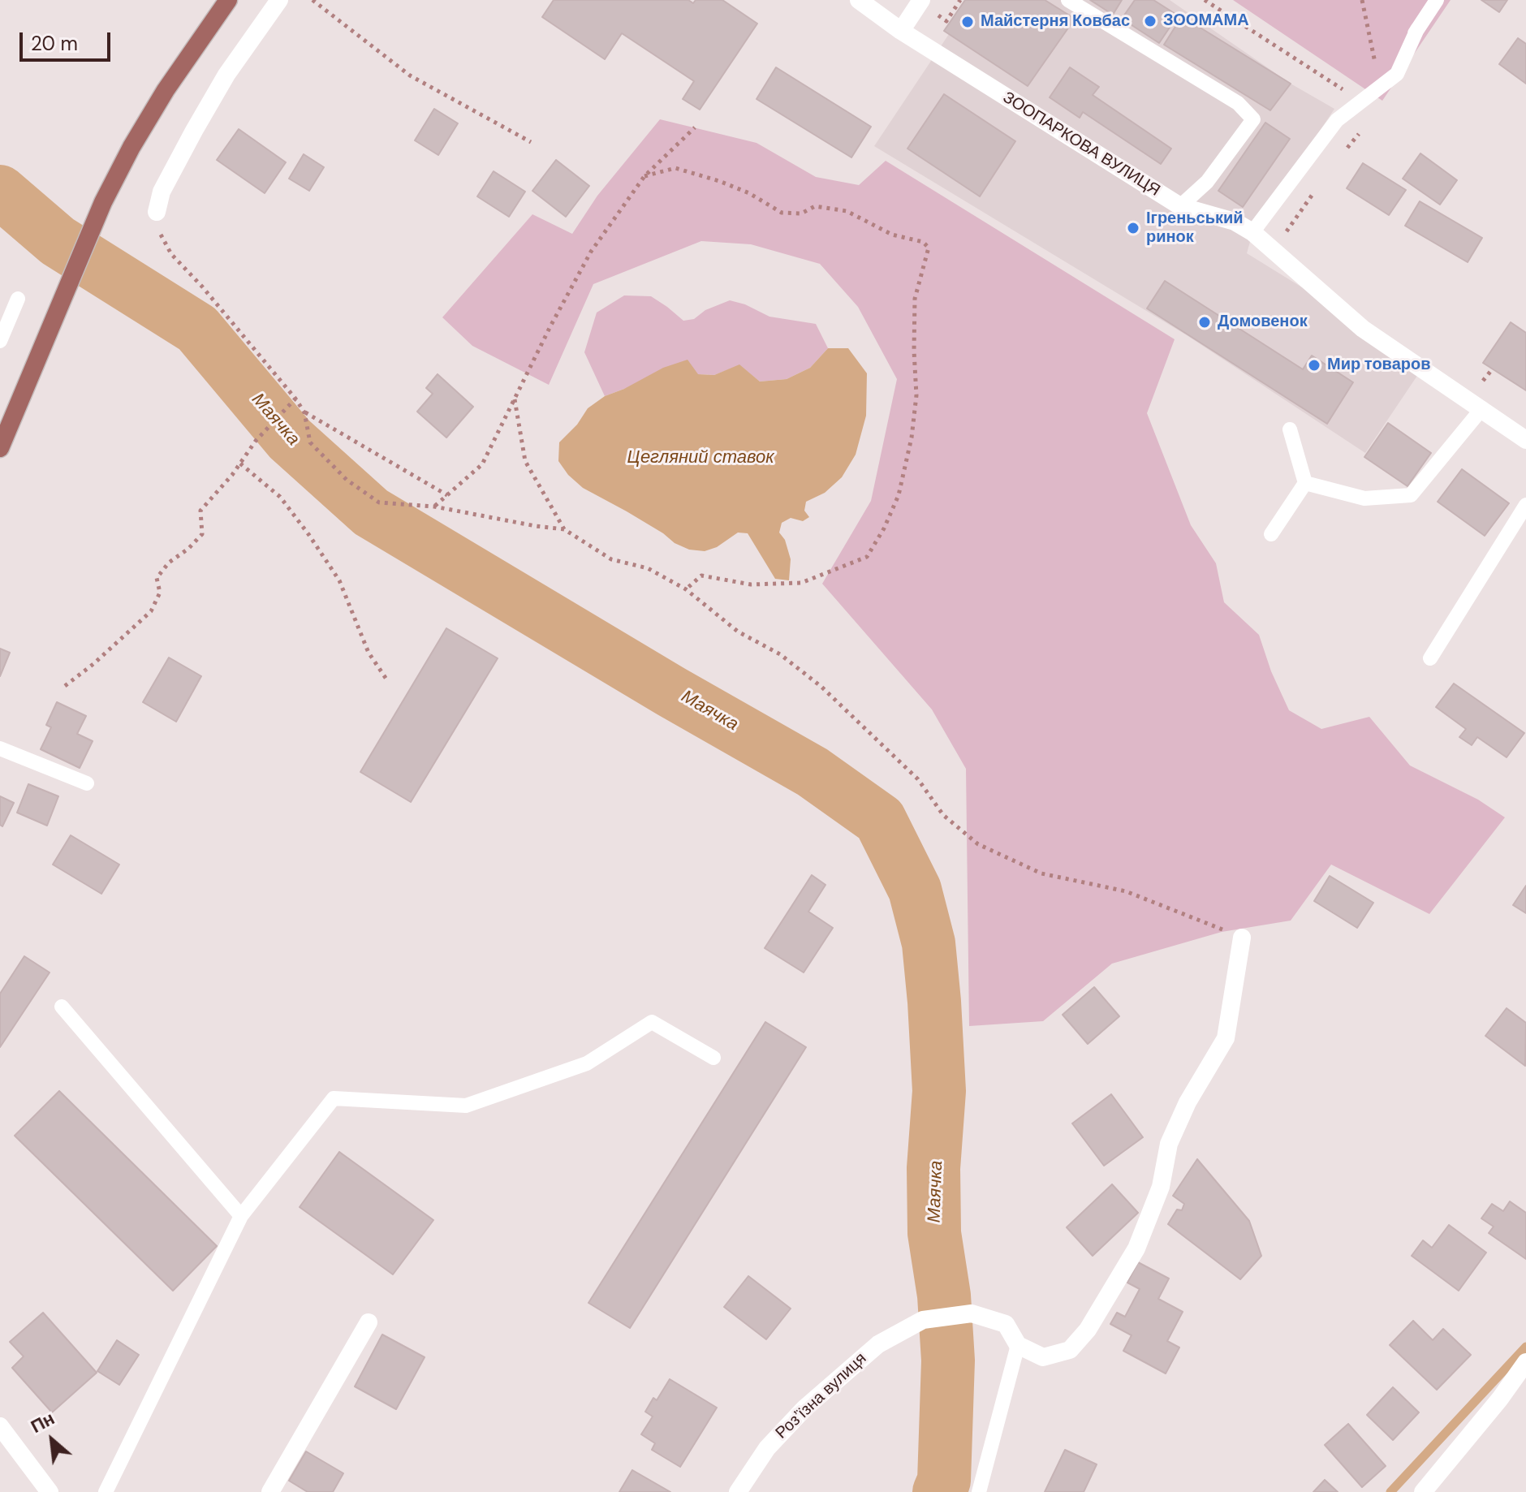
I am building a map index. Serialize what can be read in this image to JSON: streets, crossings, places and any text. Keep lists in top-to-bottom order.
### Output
{
  "streets": {
    "street": ["ЗООПАРКОВА ВУЛИЦЯ", "Розʼїзна вулиця"]
  },
  "water": ["Маячка", "Цегляний ставок"],
  "places": [
    "ЗООМАМА",
    "Майстерня Ковбас",
    "Ігреньський ринок",
    "Домовенок",
    "Мир товаров"
  ],
  "scale_bar": "20 m",
  "north": "top left"
}
